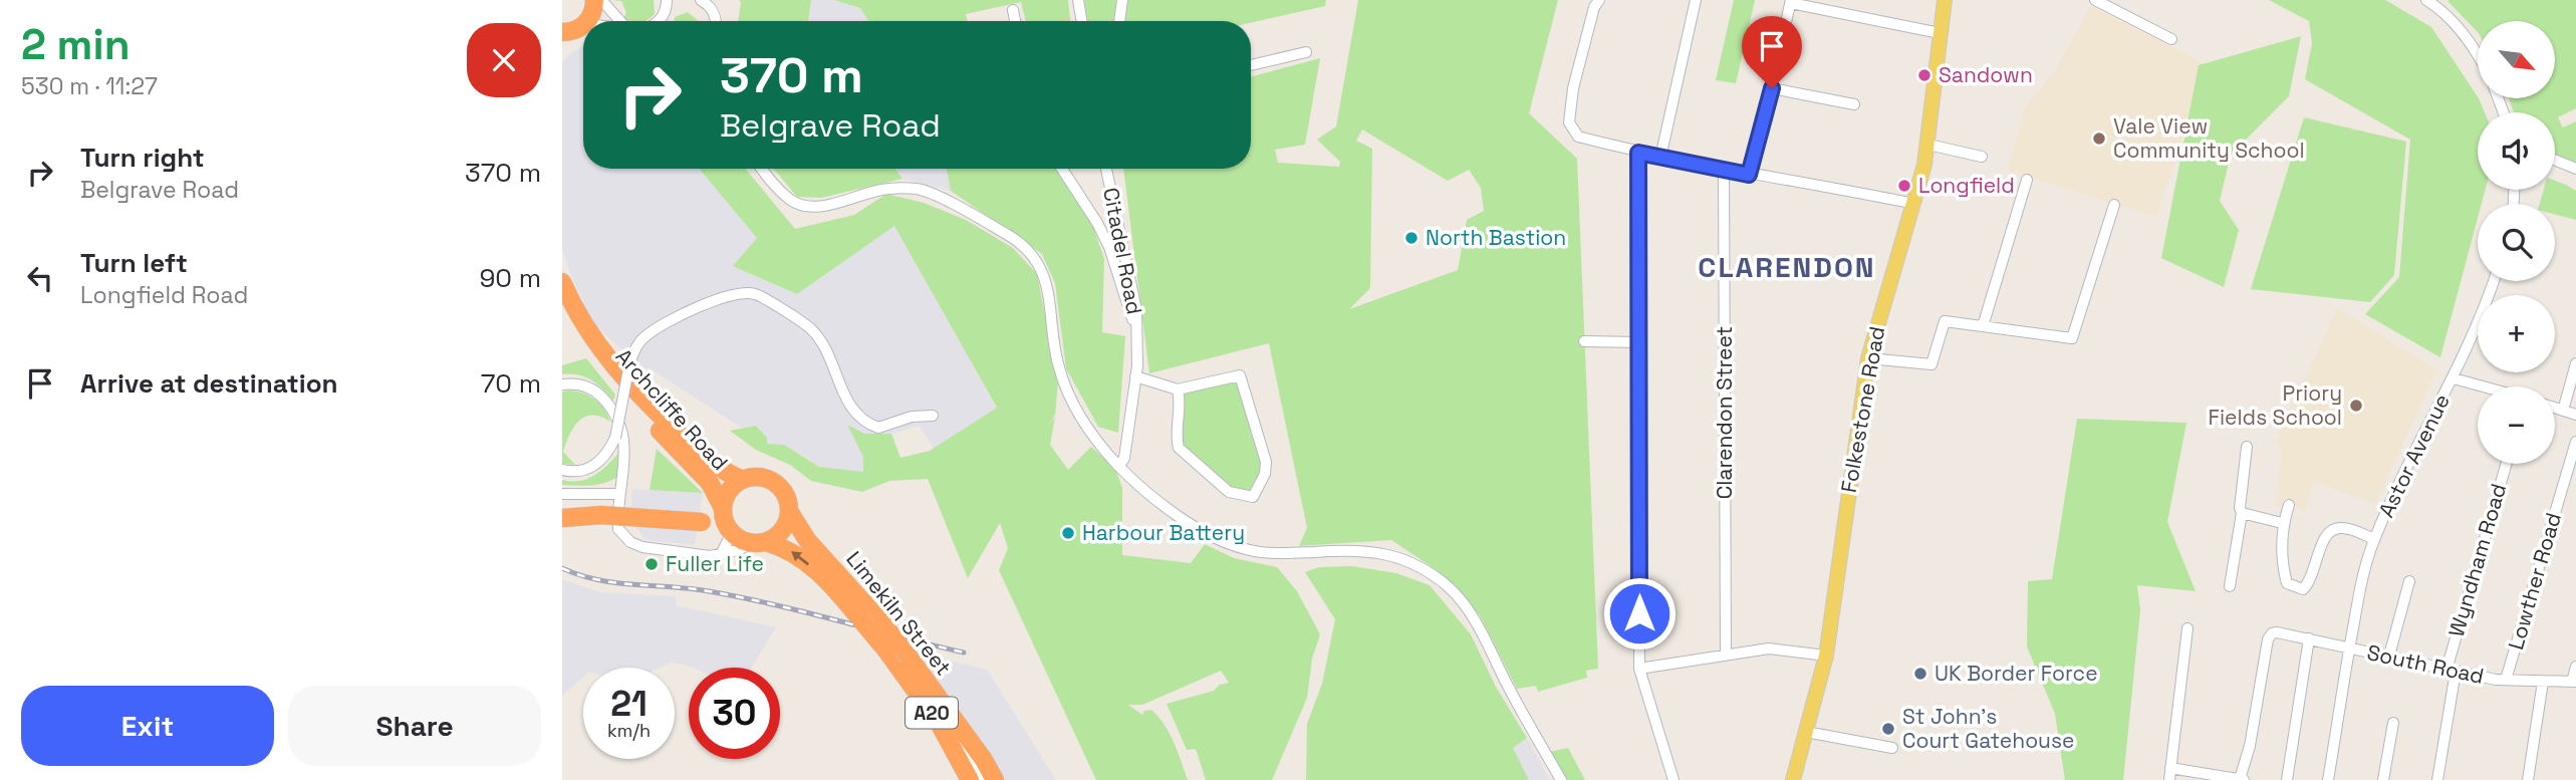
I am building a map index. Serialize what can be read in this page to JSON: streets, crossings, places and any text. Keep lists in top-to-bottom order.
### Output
{
  "streets": {
    "highway": ["Archcliffe Road", "Limekiln Street", "A20"],
    "main road": ["Folkestone Road"],
    "street": [
      "Citadel Road",
      "Clarendon Street",
      "Astor Avenue",
      "Wyndham Road",
      "Lowther Road",
      "South Road"
    ]
  },
  "crossings": [
    ["Archcliffe Road", "Limekiln Street"],
    ["Astor Avenue", "South Road"],
    ["Wyndham Road", "South Road"],
    ["Lowther Road", "South Road"]
  ],
  "districts": ["CLARENDON"],
  "places": [
    "Sandown",
    "Vale View Community School",
    "Longfield",
    "North Bastion",
    "Priory Fields School",
    "Harbour Battery",
    "Fuller Life",
    "UK Border Force",
    "St John's Court Gatehouse"
  ],
  "north": "bottom right",
  "page": {
    "heading": ["2 min", "530 m · 11:27"],
    "map_buttons": ["+", "−"],
    "turn": ["370 m", "Belgrave Road"],
    "list": [
      {
        "name": "Turn right",
        "note": "Belgrave Road",
        "value": "370 m"
      },
      {
        "name": "Turn left",
        "note": "Longfield Road",
        "value": "90 m"
      },
      {
        "name": "Arrive at destination",
        "value": "70 m"
      }
    ],
    "speed": "21 km/h",
    "limit": "30",
    "buttons": ["Exit", "Share"]
  }
}
